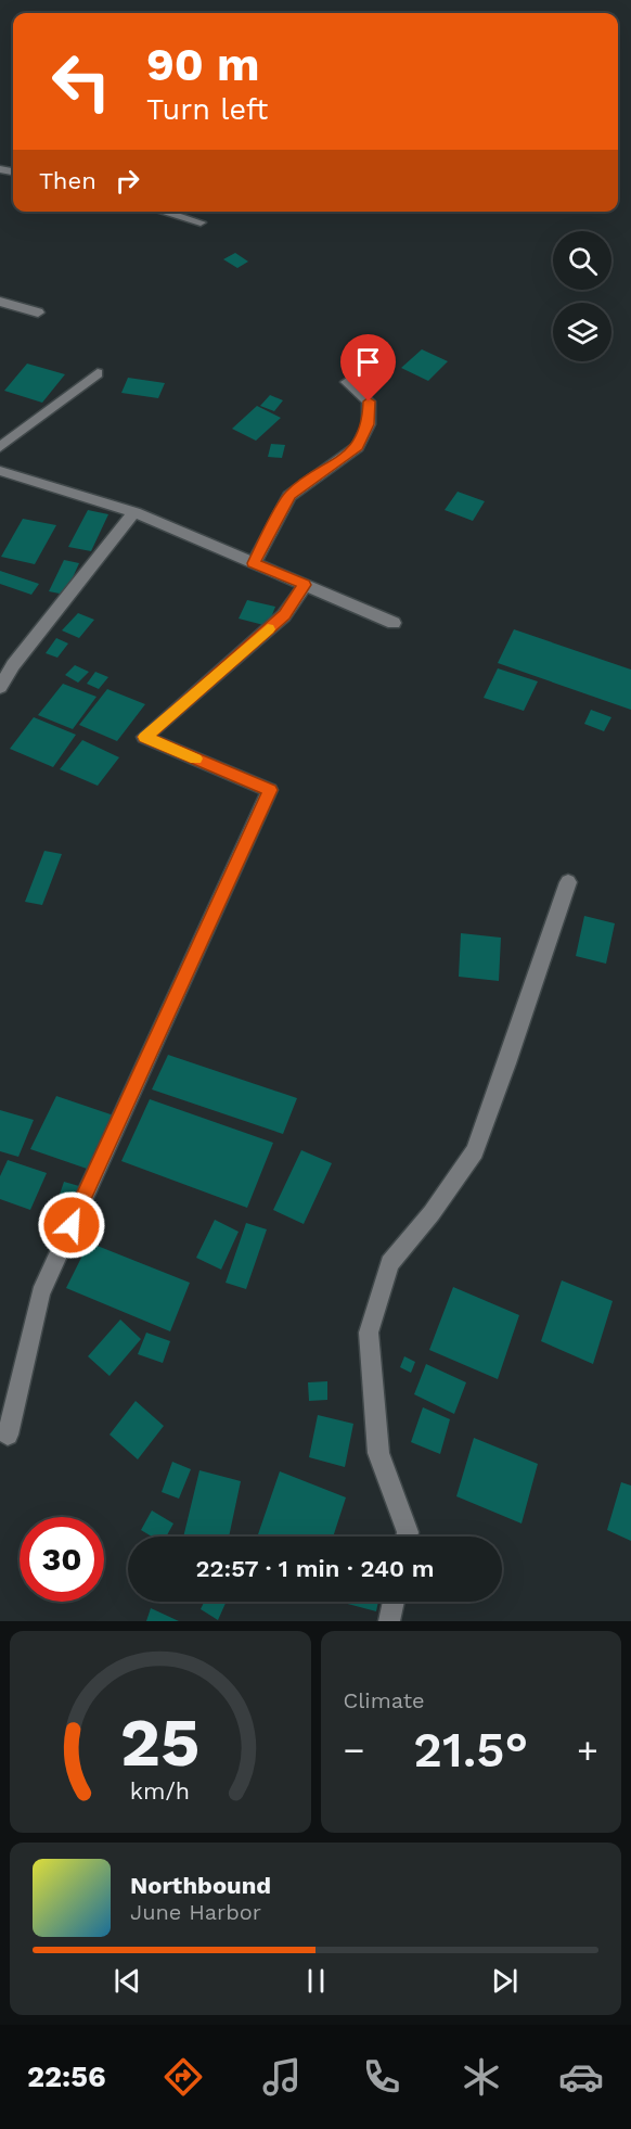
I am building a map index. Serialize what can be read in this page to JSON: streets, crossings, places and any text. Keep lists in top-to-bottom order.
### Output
{
  "page": {
    "turn": ["90 m", "Turn left"],
    "then": "Then",
    "limit": "30",
    "trip": "22:57 · 1 min · 240 m",
    "tile": "Climate",
    "heat": ["−", "21.5°", "+"],
    "song": ["Northbound", "June Harbor"],
    "tabs": "22:56",
    "gauge": ["25", "km/h"]
  }
}
